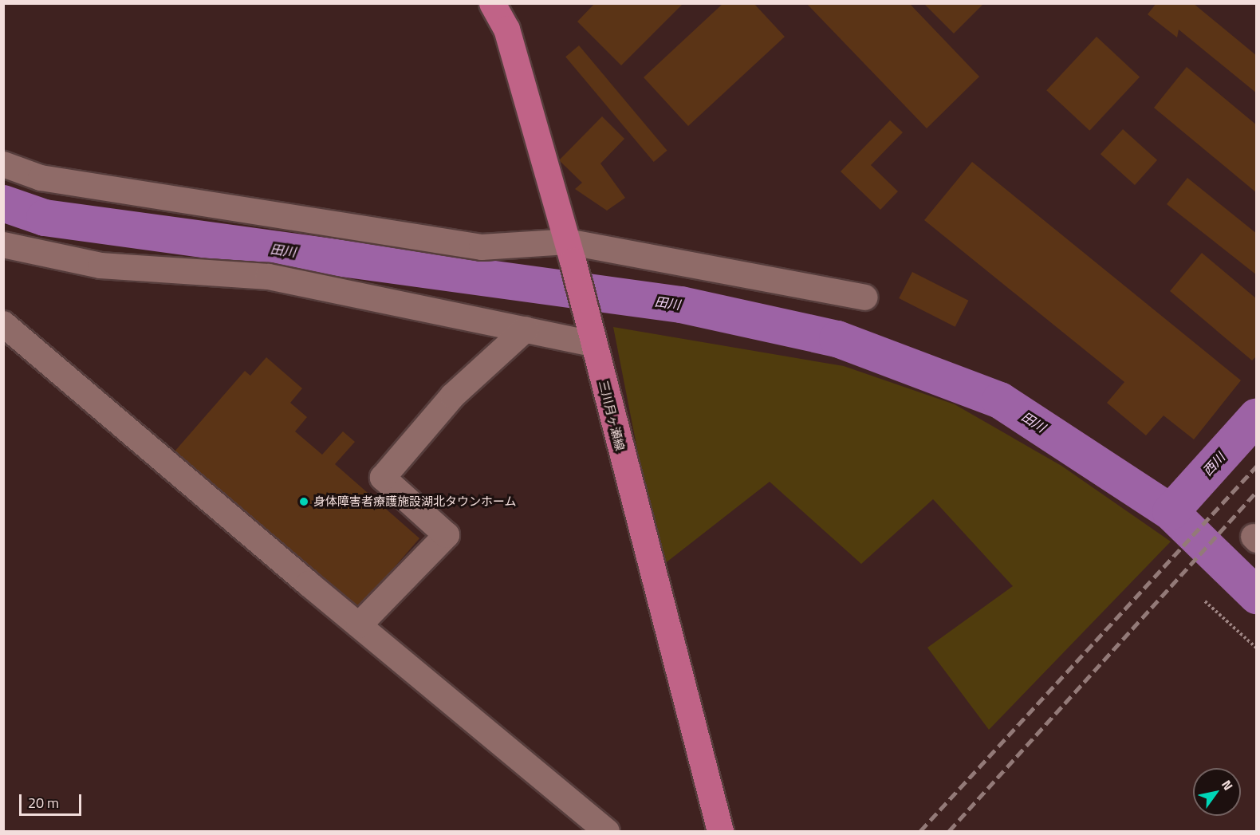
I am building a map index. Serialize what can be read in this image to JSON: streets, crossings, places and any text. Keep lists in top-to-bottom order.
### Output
{
  "streets": {
    "main road": ["三川月ヶ瀬線"]
  },
  "water": ["田川", "西川"],
  "places": ["身体障害者療護施設湖北タウンホーム"],
  "scale_bar": "20 m",
  "north": "top right"
}
